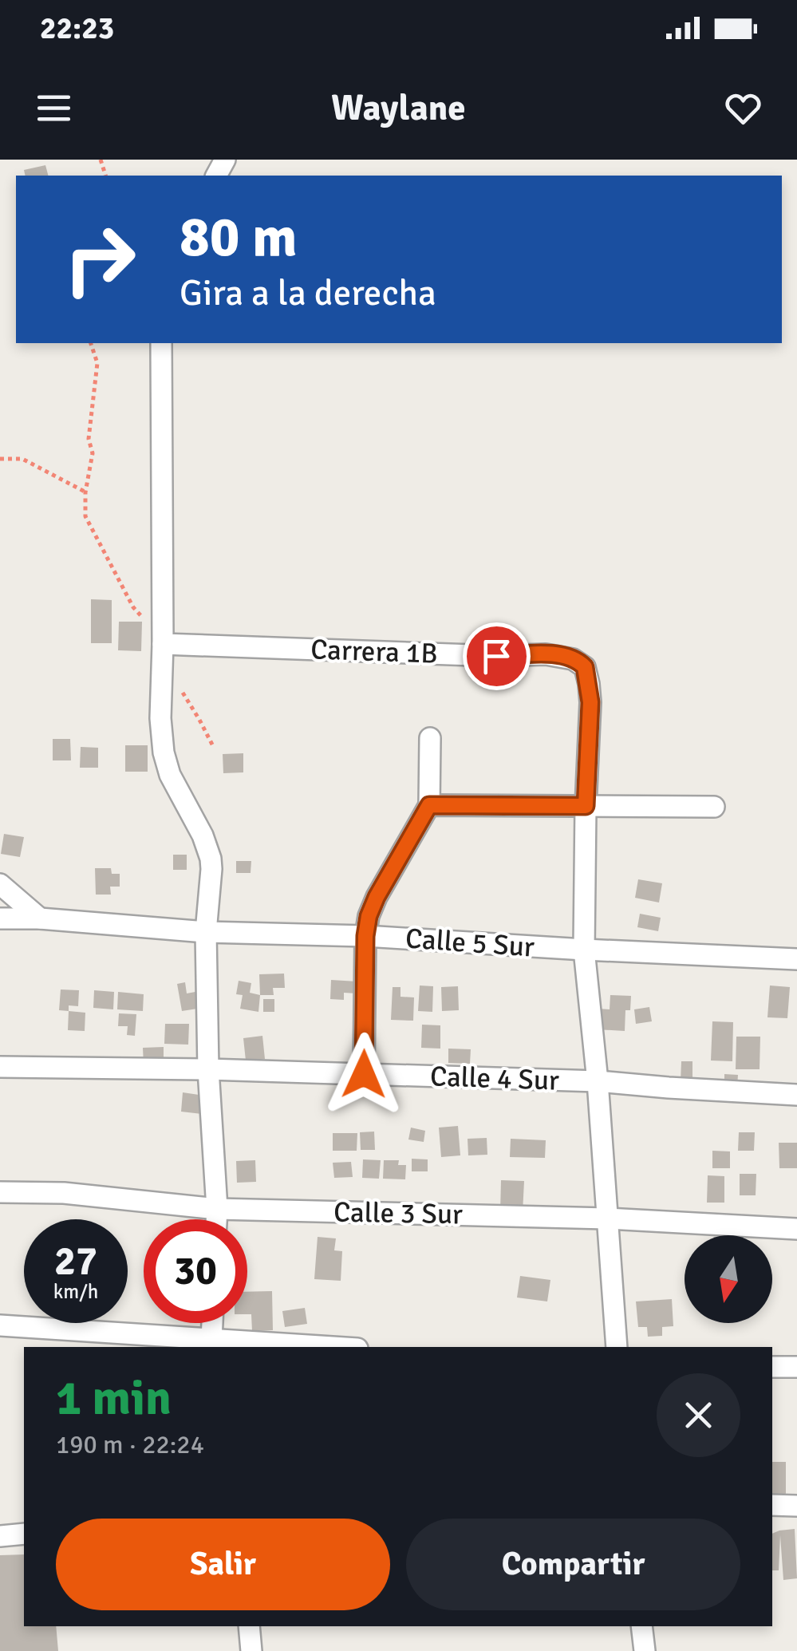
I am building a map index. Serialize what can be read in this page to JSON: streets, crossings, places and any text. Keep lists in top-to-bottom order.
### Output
{
  "streets": {
    "street": [
      "Carrera 1B",
      "Calle 5 Sur",
      "Calle 4 Sur",
      "Calle 3 Sur"
    ]
  },
  "crossings": [
    ["Carrera 1B", "Calle 5 Sur"],
    ["Carrera 1B", "Calle 4 Sur"],
    ["Carrera 1B", "Calle 3 Sur"]
  ],
  "north": "bottom",
  "page": {
    "status": "22:23",
    "header": "Waylane",
    "turn": ["80 m", "Gira a la derecha"],
    "speed": "27 km/h",
    "limit": "30",
    "heading": ["1 min", "190 m · 22:24"],
    "buttons": ["Salir", "Compartir"]
  }
}
